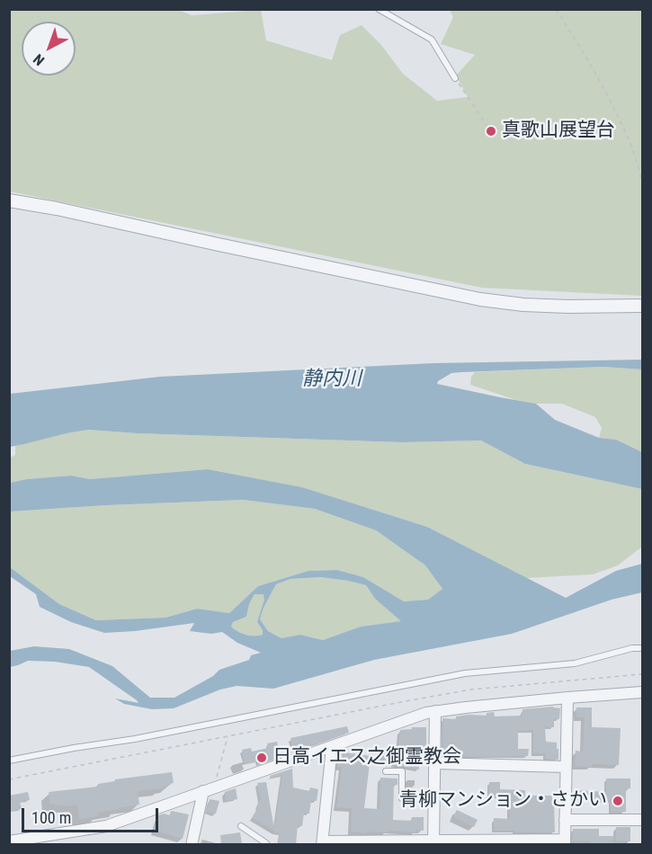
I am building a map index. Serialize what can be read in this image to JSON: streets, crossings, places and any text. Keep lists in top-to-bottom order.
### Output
{
  "water": ["静内川"],
  "places": ["真歌山展望台", "日高イエス之御霊教会", "青柳マンション・さかい"],
  "scale_bar": "100 m",
  "north": "bottom left"
}
